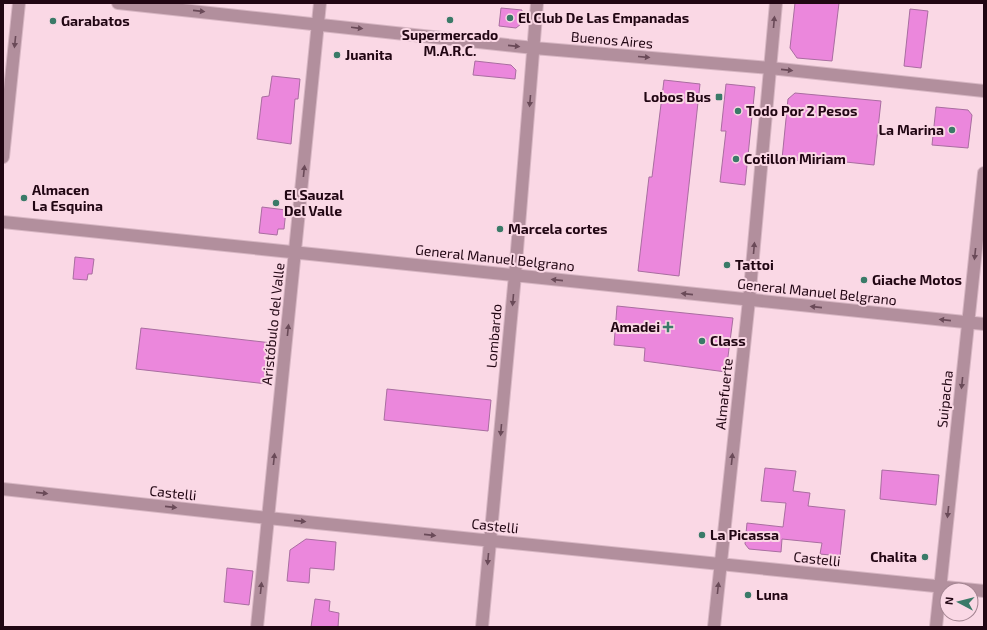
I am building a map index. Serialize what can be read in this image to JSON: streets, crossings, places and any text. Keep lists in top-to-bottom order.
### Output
{
  "streets": {
    "street": [
      "Buenos Aires",
      "General Manuel Belgrano",
      "Aristóbulo del Valle",
      "Lombardo",
      "Almafuerte",
      "Suipacha",
      "Castelli"
    ]
  },
  "crossings": [
    ["Buenos Aires", "Aristóbulo del Valle"],
    ["Buenos Aires", "Lombardo"],
    ["Buenos Aires", "Almafuerte"],
    ["General Manuel Belgrano", "Aristóbulo del Valle"],
    ["General Manuel Belgrano", "Lombardo"],
    ["General Manuel Belgrano", "Almafuerte"],
    ["General Manuel Belgrano", "Suipacha"],
    ["Aristóbulo del Valle", "Castelli"],
    ["Lombardo", "Castelli"],
    ["Almafuerte", "Castelli"]
  ],
  "one_way": [
    "Buenos Aires",
    "General Manuel Belgrano",
    "Aristóbulo del Valle",
    "Lombardo",
    "Almafuerte",
    "Suipacha",
    "Castelli"
  ],
  "places": {
    "other": [
      "El Club De Las Empanadas",
      "Supermercado M.A.R.C.",
      "Garabatos",
      "Juanita",
      "Todo Por 2 Pesos",
      "La Marina",
      "Cotillon Miriam",
      "Almacen La Esquina",
      "El Sauzal Del Valle",
      "Marcela cortes",
      "Tattoi",
      "Giache Motos",
      "Class",
      "La Picassa",
      "Chalita",
      "Luna"
    ],
    "transit": ["Lobos Bus"],
    "health": ["Amadei"]
  },
  "north": "left"
}
